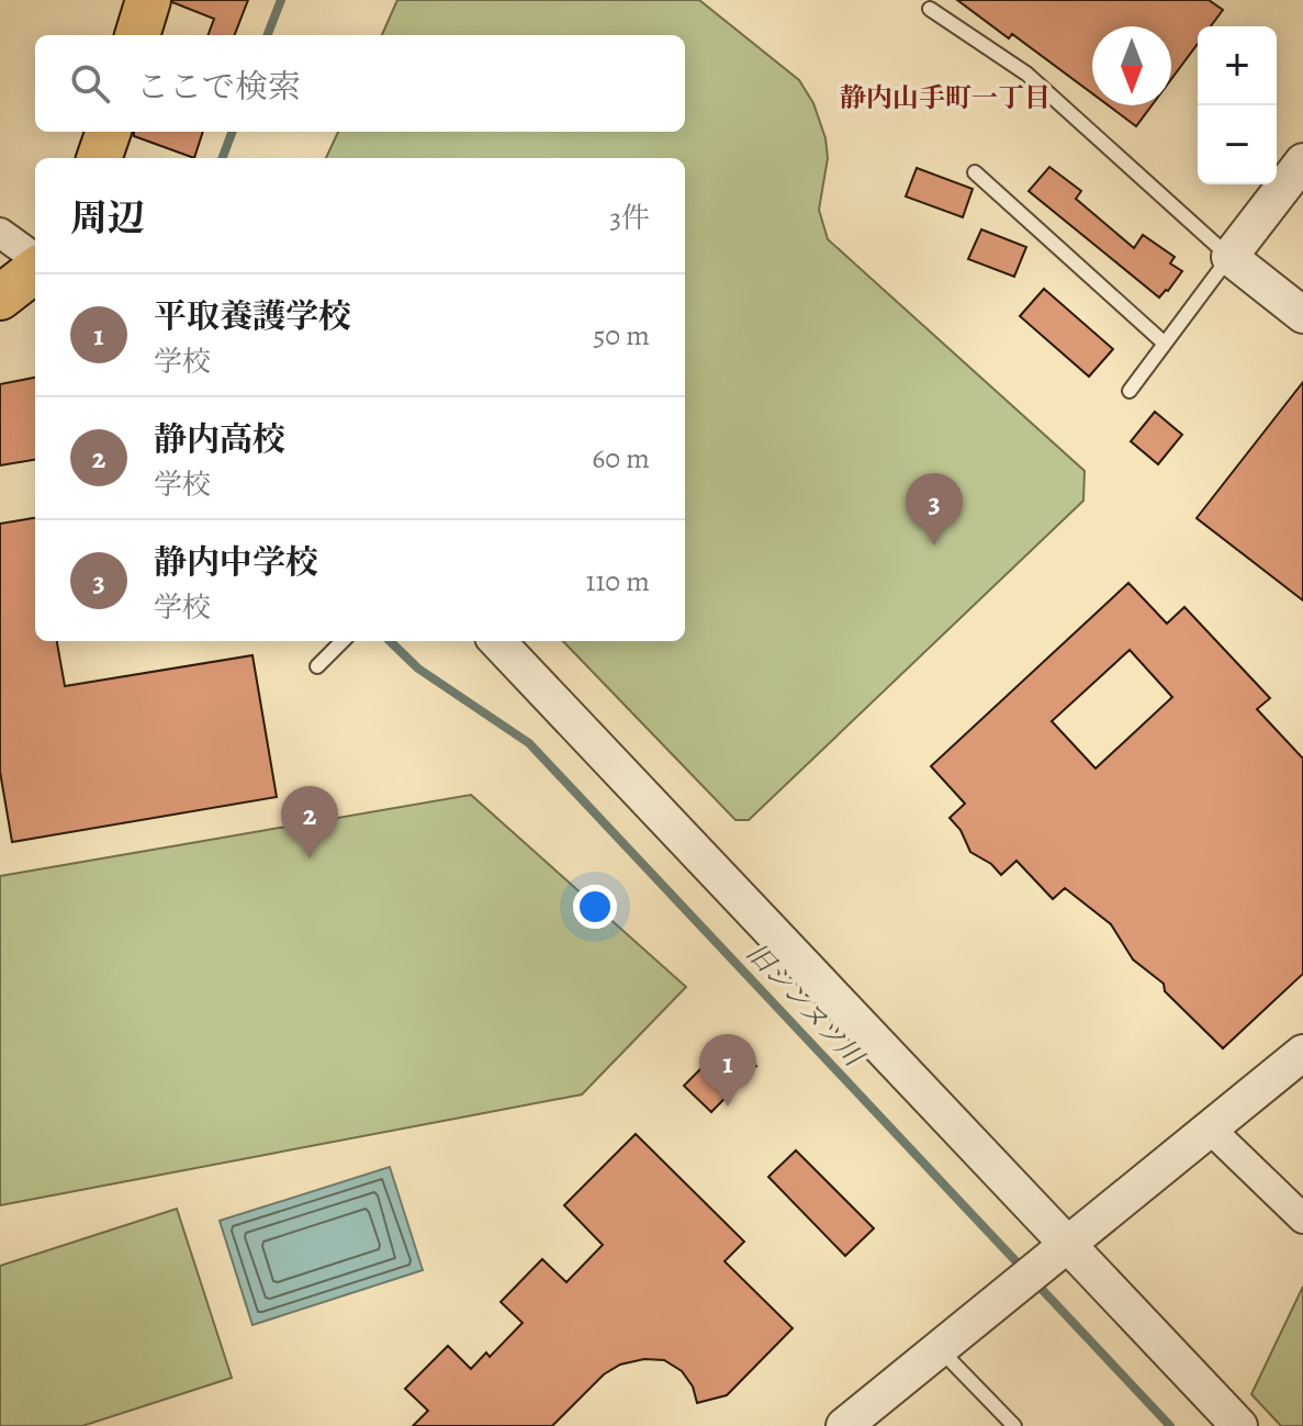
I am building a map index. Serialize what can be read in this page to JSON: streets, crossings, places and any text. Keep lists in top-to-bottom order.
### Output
{
  "districts": ["静内山手町一丁目"],
  "water": ["旧シンヌツ川"],
  "north": "bottom",
  "page": {
    "map_buttons": ["+", "−"],
    "search": "ここで検索",
    "heading": ["周辺", "3件"],
    "list": [
      {
        "mark": "1",
        "name": "平取養護学校",
        "note": "学校",
        "value": "50 m"
      },
      {
        "mark": "2",
        "name": "静内高校",
        "note": "学校",
        "value": "60 m"
      },
      {
        "mark": "3",
        "name": "静内中学校",
        "note": "学校",
        "value": "110 m"
      }
    ],
    "pins": ["3", "2", "1"]
  }
}
